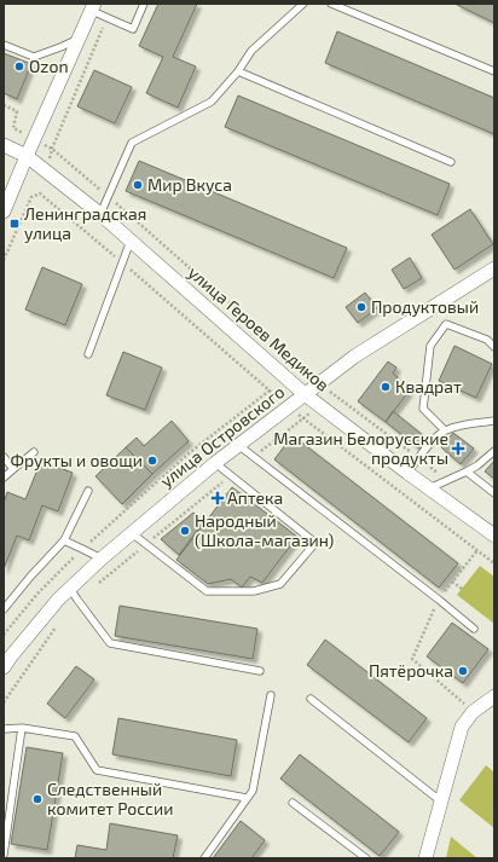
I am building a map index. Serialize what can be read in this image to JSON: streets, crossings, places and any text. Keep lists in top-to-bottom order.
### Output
{
  "streets": {
    "street": ["улица Героев Медиков", "улица Островского"]
  },
  "crossings": [
    ["улица Героев Медиков", "улица Островского"]
  ],
  "places": {
    "other": [
      "Ozon",
      "Мир Вкуса",
      "Продуктовый",
      "Квадрат",
      "Фрукты и овощи",
      "Народный (Школа-магазин)",
      "Пятёрочка",
      "Следственный комитет России"
    ],
    "transit": ["Ленинградская улица"],
    "health": ["Магазин Белорусские продукты", "Аптека"]
  }
}
